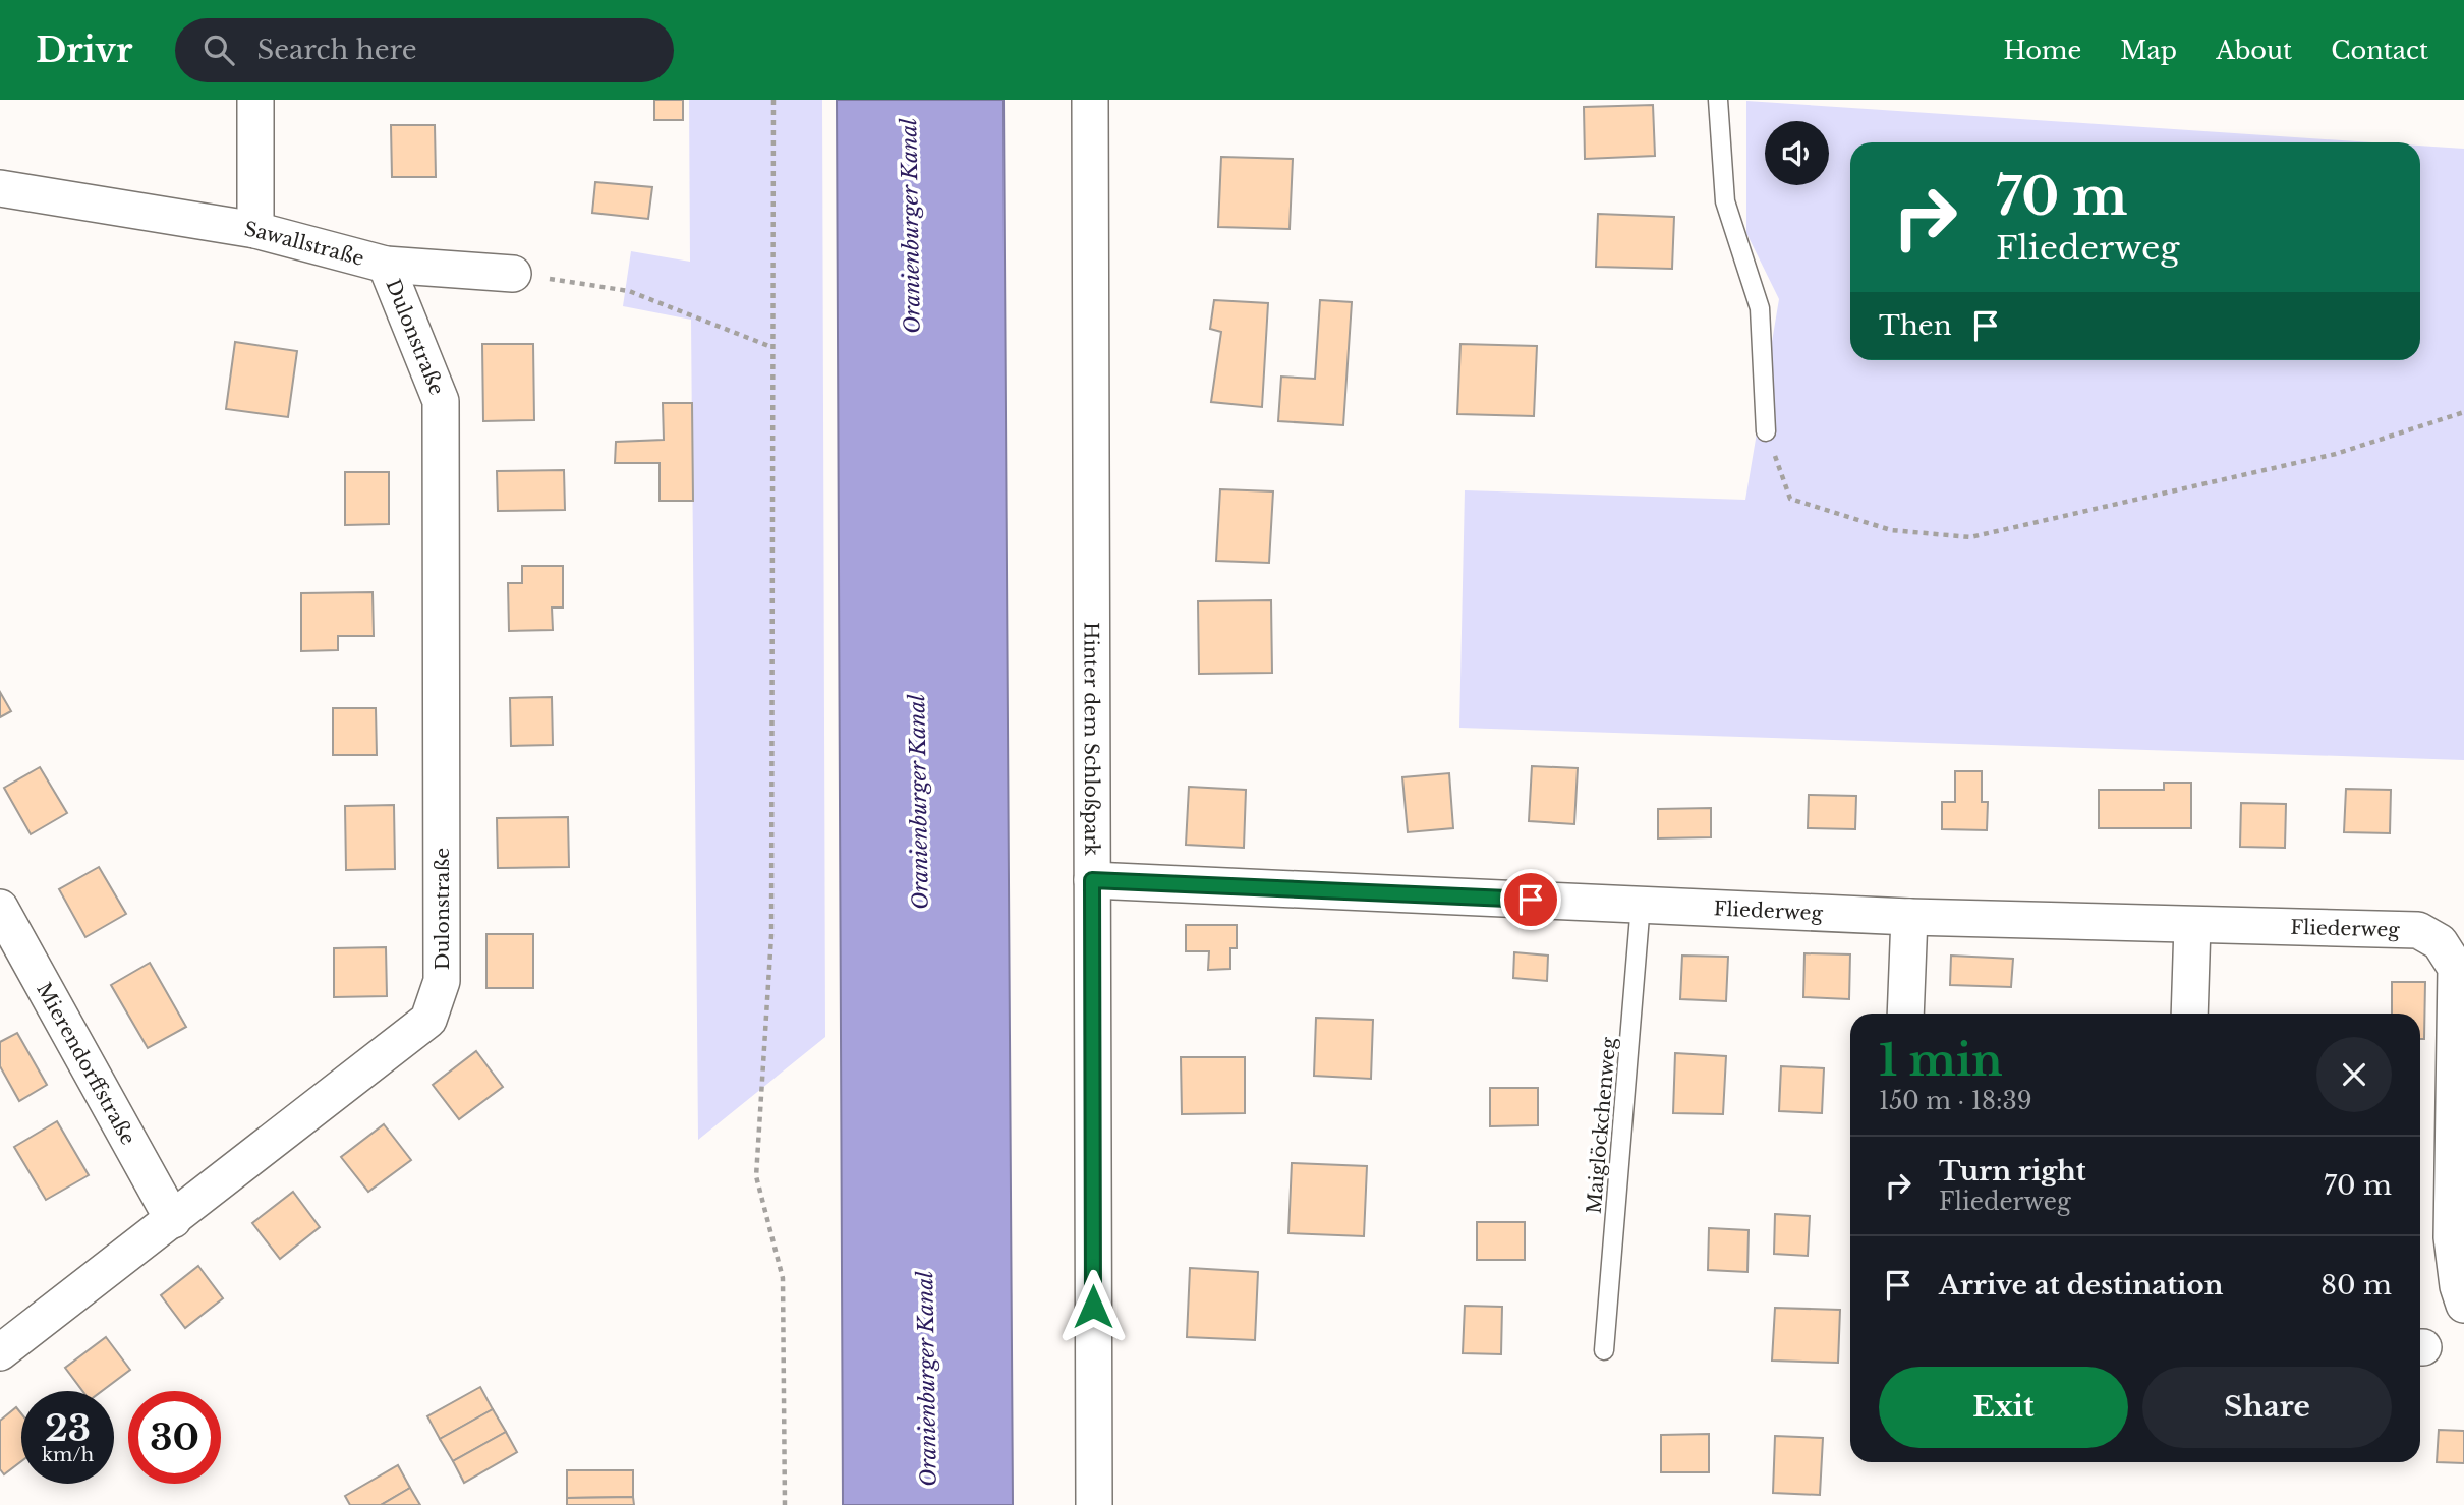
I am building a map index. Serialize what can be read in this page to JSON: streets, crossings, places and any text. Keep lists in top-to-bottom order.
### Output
{
  "streets": {
    "street": [
      "Sawallstraße",
      "Dulonstraße",
      "Hinter dem Schloßpark",
      "Fliederweg",
      "Mierendorffstraße"
    ],
    "lane": ["Maiglöckchenweg"]
  },
  "crossings": [
    ["Sawallstraße", "Dulonstraße"],
    ["Dulonstraße", "Mierendorffstraße"],
    ["Hinter dem Schloßpark", "Fliederweg"],
    ["Fliederweg", "Maiglöckchenweg"]
  ],
  "water": ["Oranienburger Kanal"],
  "page": {
    "header": "Drivr",
    "search": "Search here",
    "nav": [
      "Home",
      "Map",
      "About",
      "Contact"
    ],
    "turn": ["70 m", "Fliederweg"],
    "then": "Then",
    "heading": ["1 min", "150 m · 18:39"],
    "list": [
      {
        "name": "Turn right",
        "note": "Fliederweg",
        "value": "70 m"
      },
      {
        "name": "Arrive at destination",
        "value": "80 m"
      }
    ],
    "buttons": ["Exit", "Share"],
    "speed": "23 km/h",
    "limit": "30"
  }
}
